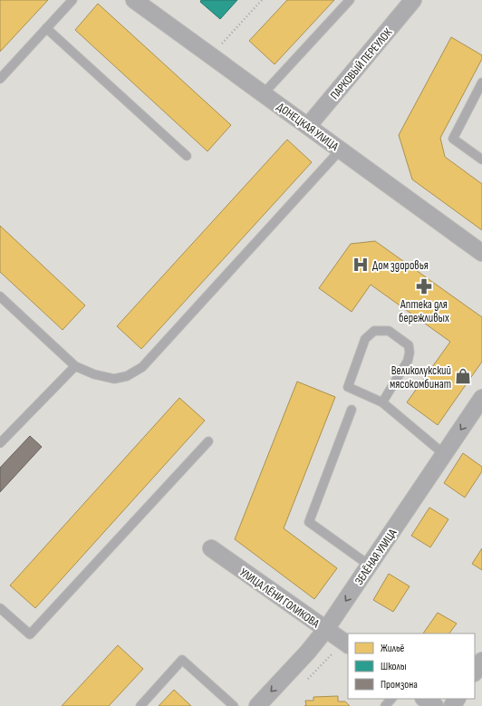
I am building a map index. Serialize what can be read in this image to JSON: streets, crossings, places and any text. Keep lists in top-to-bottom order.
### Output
{
  "streets": {
    "street": [
      "ПАРКОВЫЙ ПЕРЕУЛОК",
      "ДОНЕЦКАЯ УЛИЦА",
      "ЗЕЛЁНАЯ УЛИЦА",
      "УЛИЦА ЛЁНИ ГОЛИКОВА"
    ]
  },
  "crossings": [
    ["ПАРКОВЫЙ ПЕРЕУЛОК", "ДОНЕЦКАЯ УЛИЦА"],
    ["ЗЕЛЁНАЯ УЛИЦА", "УЛИЦА ЛЁНИ ГОЛИКОВА"]
  ],
  "one_way": ["ЗЕЛЁНАЯ УЛИЦА"],
  "places": {
    "hospital": ["Дом здоровья"],
    "pharmacy": ["Аптека для бережливых"],
    "shop": ["Великолукский мясокомбинат"]
  },
  "legend": ["Жильё", "Школы", "Промзона"]
}
